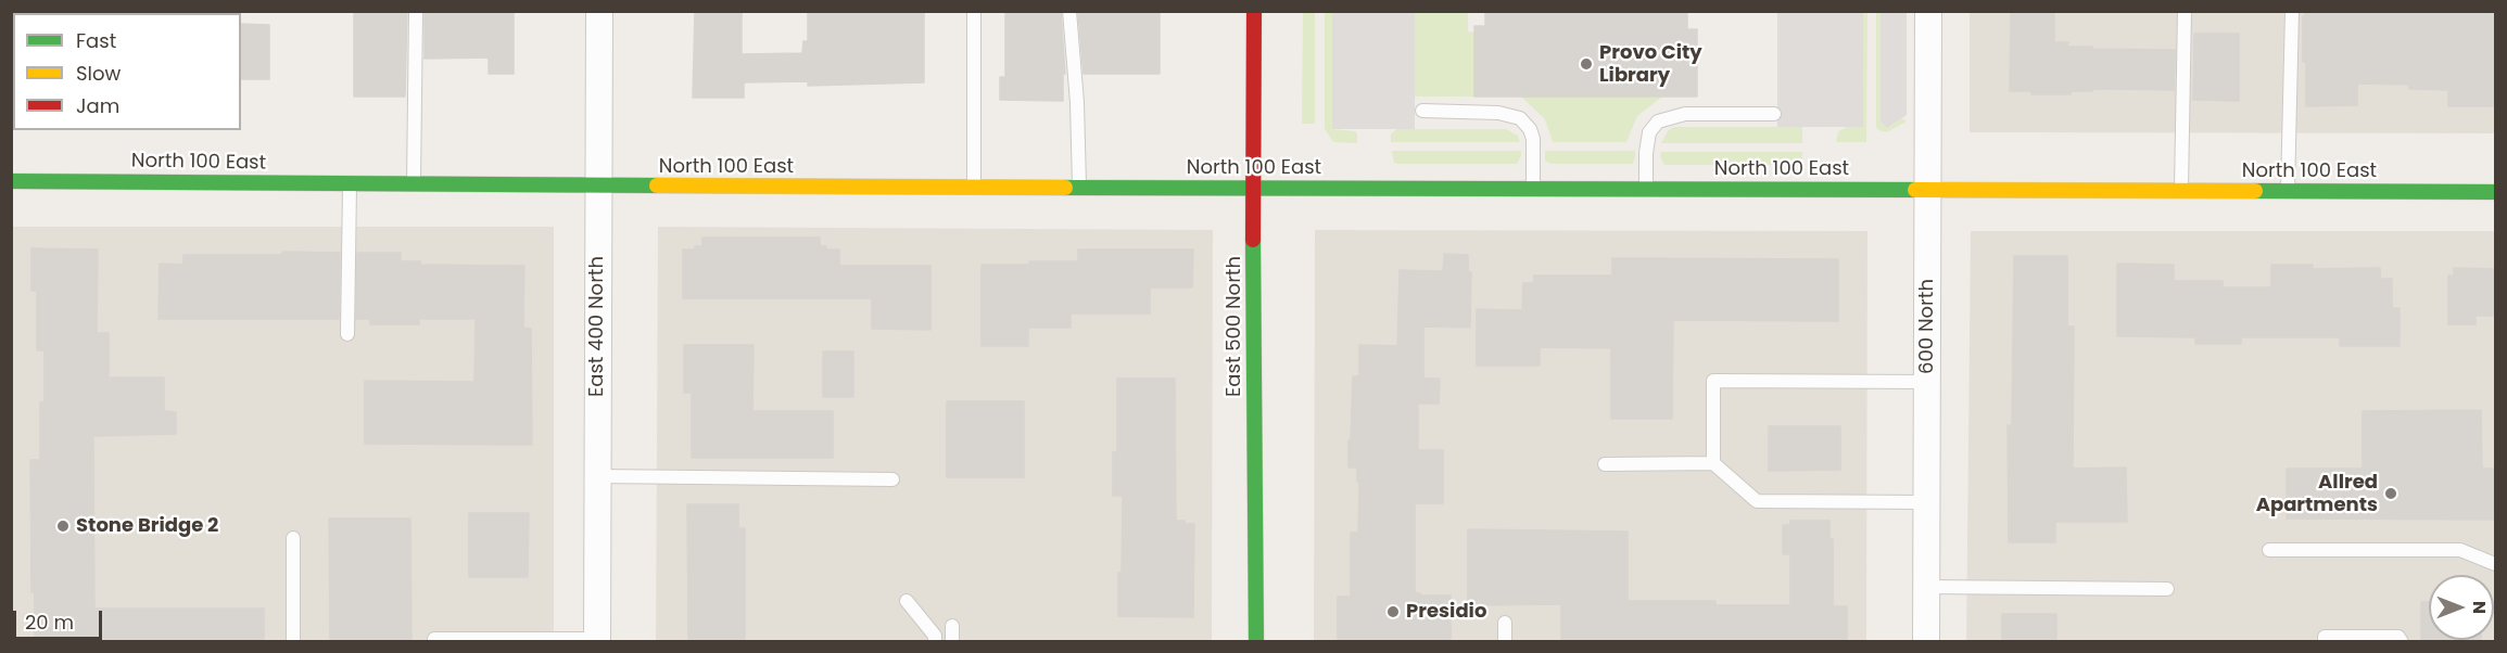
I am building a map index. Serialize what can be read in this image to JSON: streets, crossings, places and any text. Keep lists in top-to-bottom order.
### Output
{
  "streets": {
    "street": [
      "North 100 East",
      "East 400 North",
      "East 500 North",
      "600 North"
    ]
  },
  "crossings": [
    ["North 100 East", "East 400 North"],
    ["North 100 East", "East 500 North"],
    ["North 100 East", "600 North"]
  ],
  "places": [
    "Provo City Library",
    "Allred Apartments",
    "Stone Bridge 2",
    "Presidio"
  ],
  "legend": ["Fast", "Slow", "Jam"],
  "scale_bar": "20 m",
  "north": "right"
}
